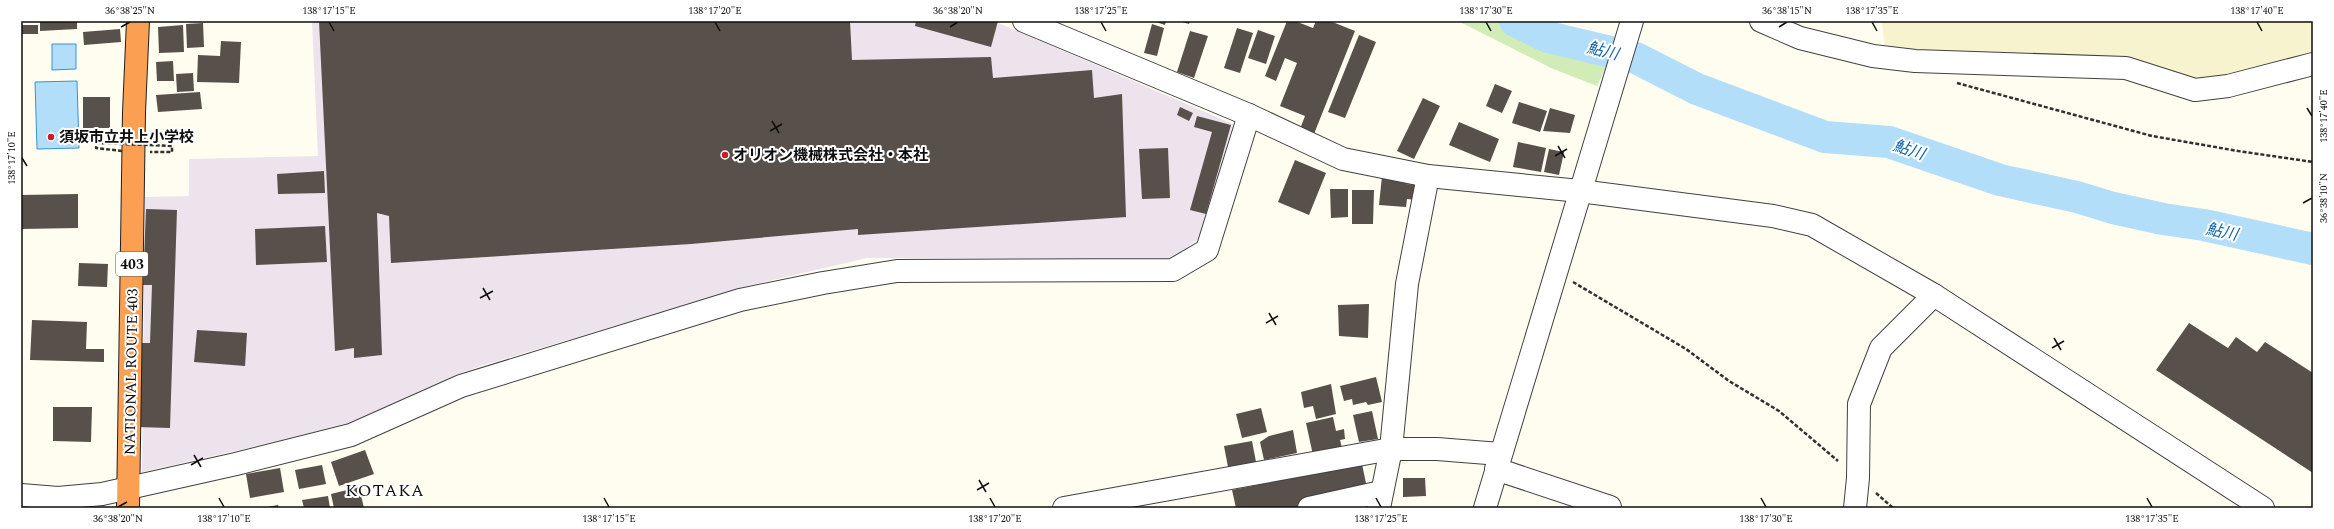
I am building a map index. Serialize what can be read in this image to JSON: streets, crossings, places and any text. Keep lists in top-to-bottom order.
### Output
{
  "streets": {
    "highway": ["403", "NATIONAL ROUTE 403"]
  },
  "districts": ["KOTAKA"],
  "water": ["鮎川"],
  "places": ["須坂市立井上小学校", "オリオン機械株式会社・本社"],
  "coordinates": [
    "36°38'25\"N",
    "138°17'15\"E",
    "138°17'20\"E",
    "36°38'20\"N",
    "138°17'25\"E",
    "138°17'30\"E",
    "36°38'15\"N",
    "138°17'35\"E",
    "138°17'40\"E",
    "138°17'10\"E",
    "36°38'10\"N"
  ]
}
